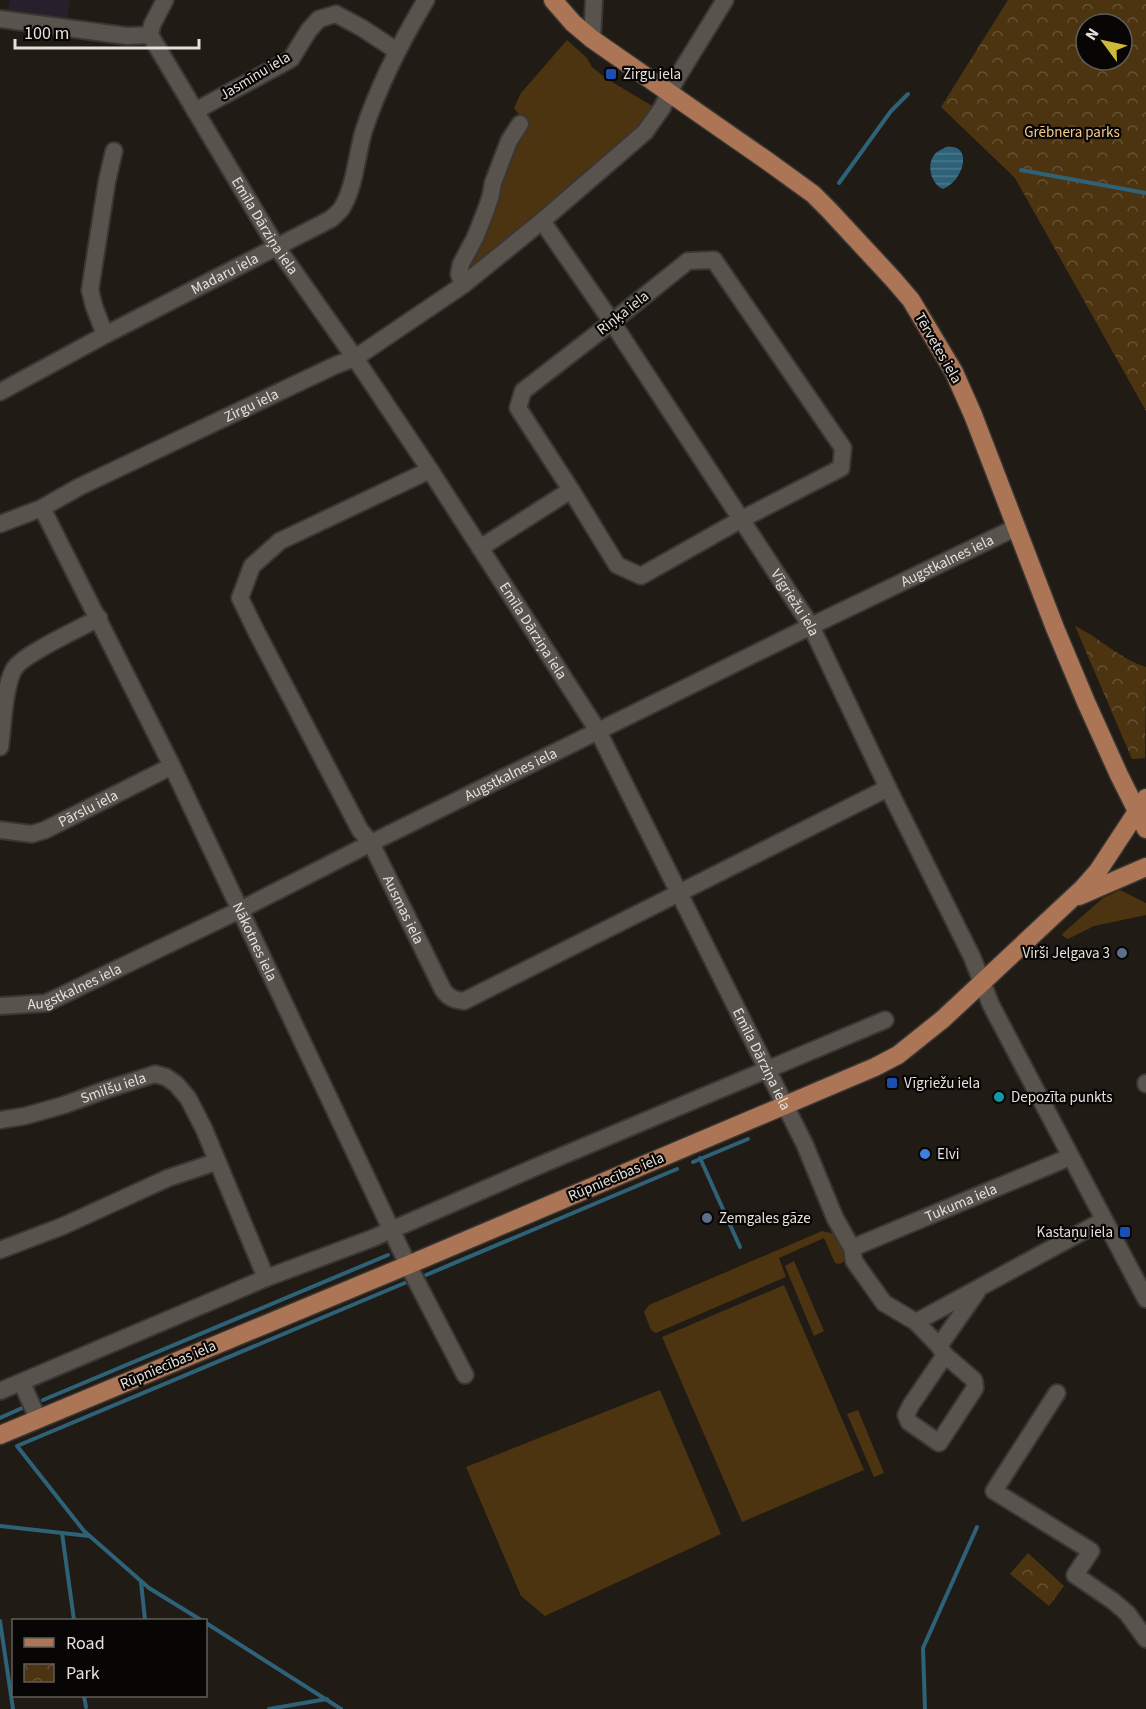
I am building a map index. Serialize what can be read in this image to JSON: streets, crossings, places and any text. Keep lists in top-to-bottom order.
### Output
{
  "streets": {
    "main road": ["Tērvetes iela", "Rūpniecības iela"],
    "street": [
      "Jasmīnu iela",
      "Emīla Dārziņa iela",
      "Madaru iela",
      "Riņķa iela",
      "Zirgu iela",
      "Augstkalnes iela",
      "Vīgriežu iela",
      "Pārslu iela",
      "Ausmas iela",
      "Nākotnes iela",
      "Smilšu iela",
      "Tukuma iela"
    ]
  },
  "crossings": [
    ["Jasmīnu iela", "Emīla Dārziņa iela"],
    ["Jasmīnu iela", "Madaru iela"],
    ["Emīla Dārziņa iela", "Madaru iela"],
    ["Emīla Dārziņa iela", "Zirgu iela"],
    ["Emīla Dārziņa iela", "Augstkalnes iela"],
    ["Emīla Dārziņa iela", "Ausmas iela"],
    ["Emīla Dārziņa iela", "Rūpniecības iela"],
    ["Emīla Dārziņa iela", "Tukuma iela"],
    ["Riņķa iela", "Vīgriežu iela"],
    ["Tērvetes iela", "Zirgu iela"],
    ["Tērvetes iela", "Augstkalnes iela"],
    ["Tērvetes iela", "Rūpniecības iela"],
    ["Zirgu iela", "Vīgriežu iela"],
    ["Zirgu iela", "Nākotnes iela"],
    ["Augstkalnes iela", "Vīgriežu iela"],
    ["Augstkalnes iela", "Ausmas iela"],
    ["Augstkalnes iela", "Nākotnes iela"],
    ["Vīgriežu iela", "Ausmas iela"],
    ["Vīgriežu iela", "Rūpniecības iela"],
    ["Vīgriežu iela", "Tukuma iela"],
    ["Pārslu iela", "Nākotnes iela"],
    ["Nākotnes iela", "Rūpniecības iela"]
  ],
  "parks": ["Grēbnera parks"],
  "places": {
    "transit": ["Zirgu iela", "Vīgriežu iela", "Kastaņu iela"],
    "other": [
      "Virši Jelgava 3",
      "Depozīta punkts",
      "Elvi",
      "Zemgales gāze"
    ]
  },
  "legend": ["Road", "Park"],
  "scale_bar": "100 m",
  "north": "top left"
}
